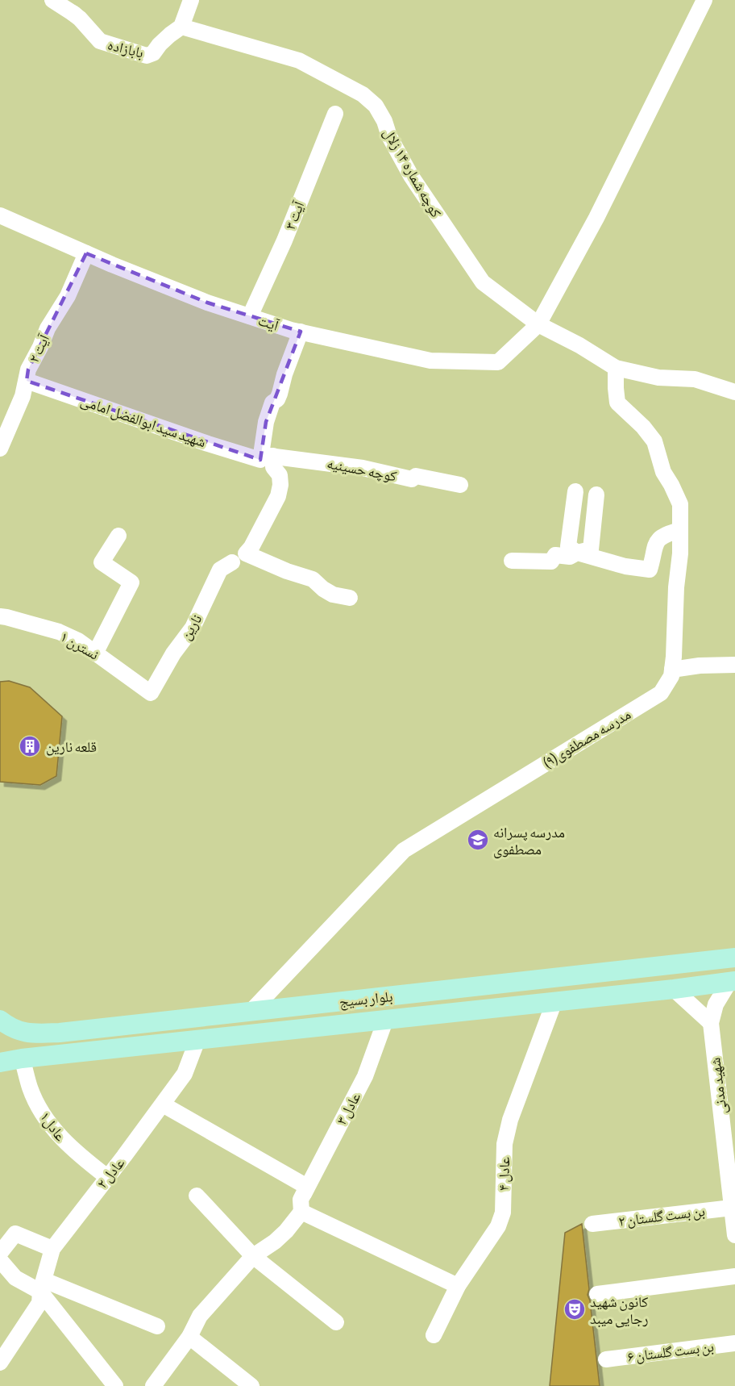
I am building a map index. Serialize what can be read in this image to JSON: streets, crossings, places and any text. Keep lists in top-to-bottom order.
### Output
{
  "streets": {
    "main road": ["بلوار بسیج"],
    "street": [
      "بابازاده",
      "کوچه شماره ۱۴ زلال",
      "آیت ۳",
      "آیت",
      "آیت ۲",
      "شهید سید ابوالفضل امامی",
      "کوچه حسینیه",
      "نارین",
      "نسترن ۱",
      "مدرسه مصطفوی(۹)",
      "شهید مدنی",
      "عادل ۳",
      "عادل۱",
      "عادل ۲",
      "عادل ۴",
      "بن بست گلستان ۲",
      "بن بست گلستان ۶"
    ]
  },
  "crossings": [
    ["بابازاده", "کوچه شماره ۱۴ زلال"],
    ["کوچه شماره ۱۴ زلال", "آیت"],
    ["کوچه شماره ۱۴ زلال", "مدرسه مصطفوی(۹)"],
    ["آیت ۳", "آیت"],
    ["آیت", "آیت ۲"],
    ["آیت ۲", "شهید سید ابوالفضل امامی"],
    ["شهید سید ابوالفضل امامی", "کوچه حسینیه"],
    ["نارین", "نسترن ۱"],
    ["مدرسه مصطفوی(۹)", "بلوار بسیج"],
    ["بلوار بسیج", "شهید مدنی"],
    ["بلوار بسیج", "عادل ۳"],
    ["بلوار بسیج", "عادل۱"],
    ["بلوار بسیج", "عادل ۲"],
    ["بلوار بسیج", "عادل ۴"],
    ["شهید مدنی", "بن بست گلستان ۲"],
    ["عادل۱", "عادل ۲"]
  ],
  "places": {
    "building": ["قلعه نارین"],
    "school or university": ["مدرسه پسرانه مصطفوی"],
    "theatre": ["کانون شهید رجایی میبد"]
  }
}
